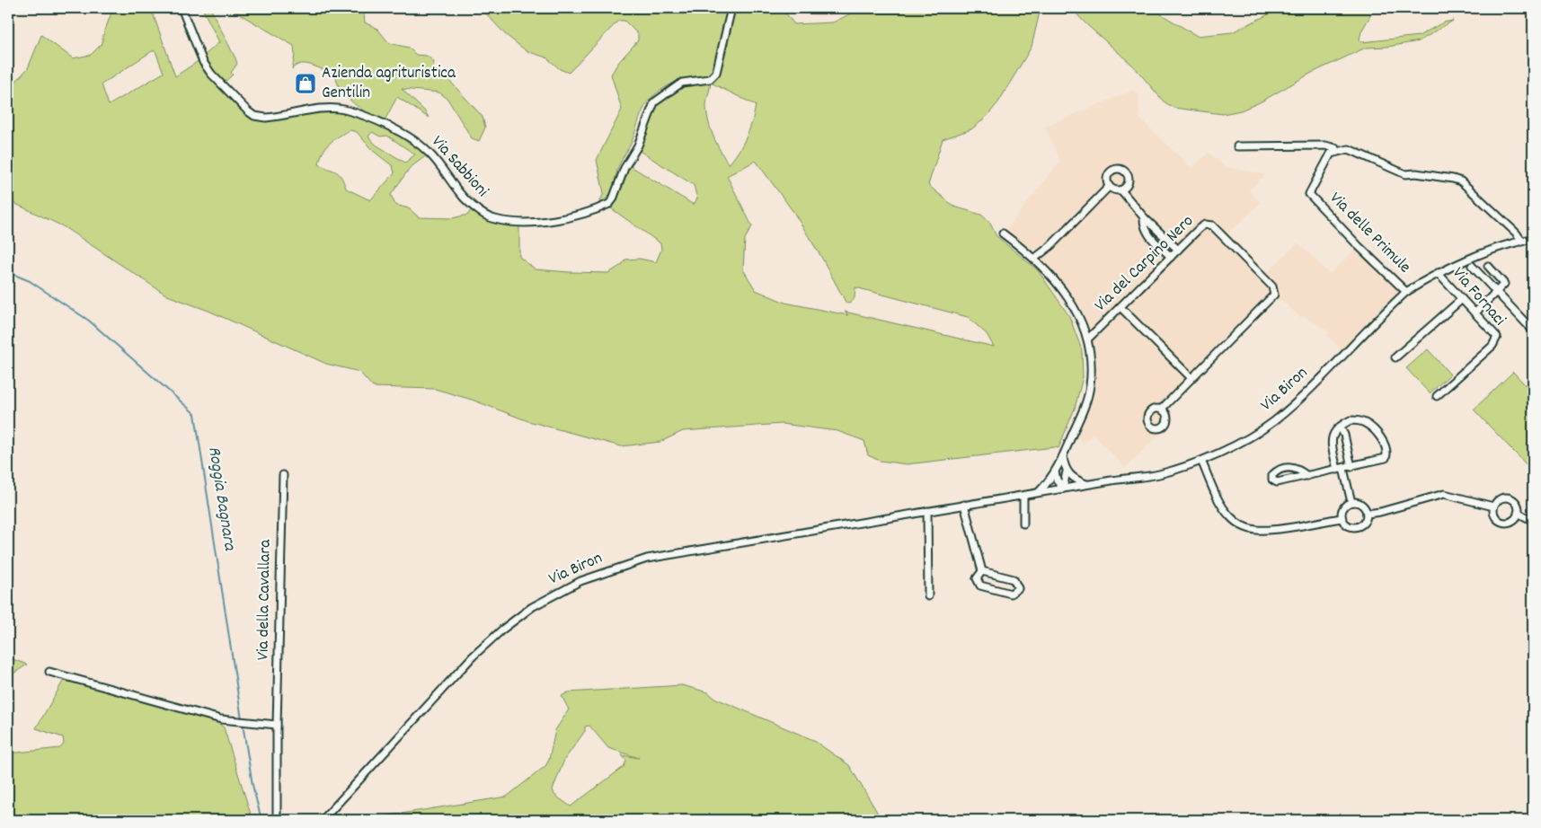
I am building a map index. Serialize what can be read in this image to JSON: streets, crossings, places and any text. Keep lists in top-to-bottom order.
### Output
{
  "streets": {
    "street": [
      "Via Sabbioni",
      "Via delle Primule",
      "Via del Carpino Nero",
      "Via Fornaci",
      "Via Biron",
      "Via della Cavallara"
    ]
  },
  "crossings": [
    ["Via delle Primule", "Via Biron"],
    ["Via Fornaci", "Via Biron"]
  ],
  "water": ["Roggia Bagnara"],
  "places": {
    "shop": ["Azienda agrituristica Gentilin"]
  }
}
